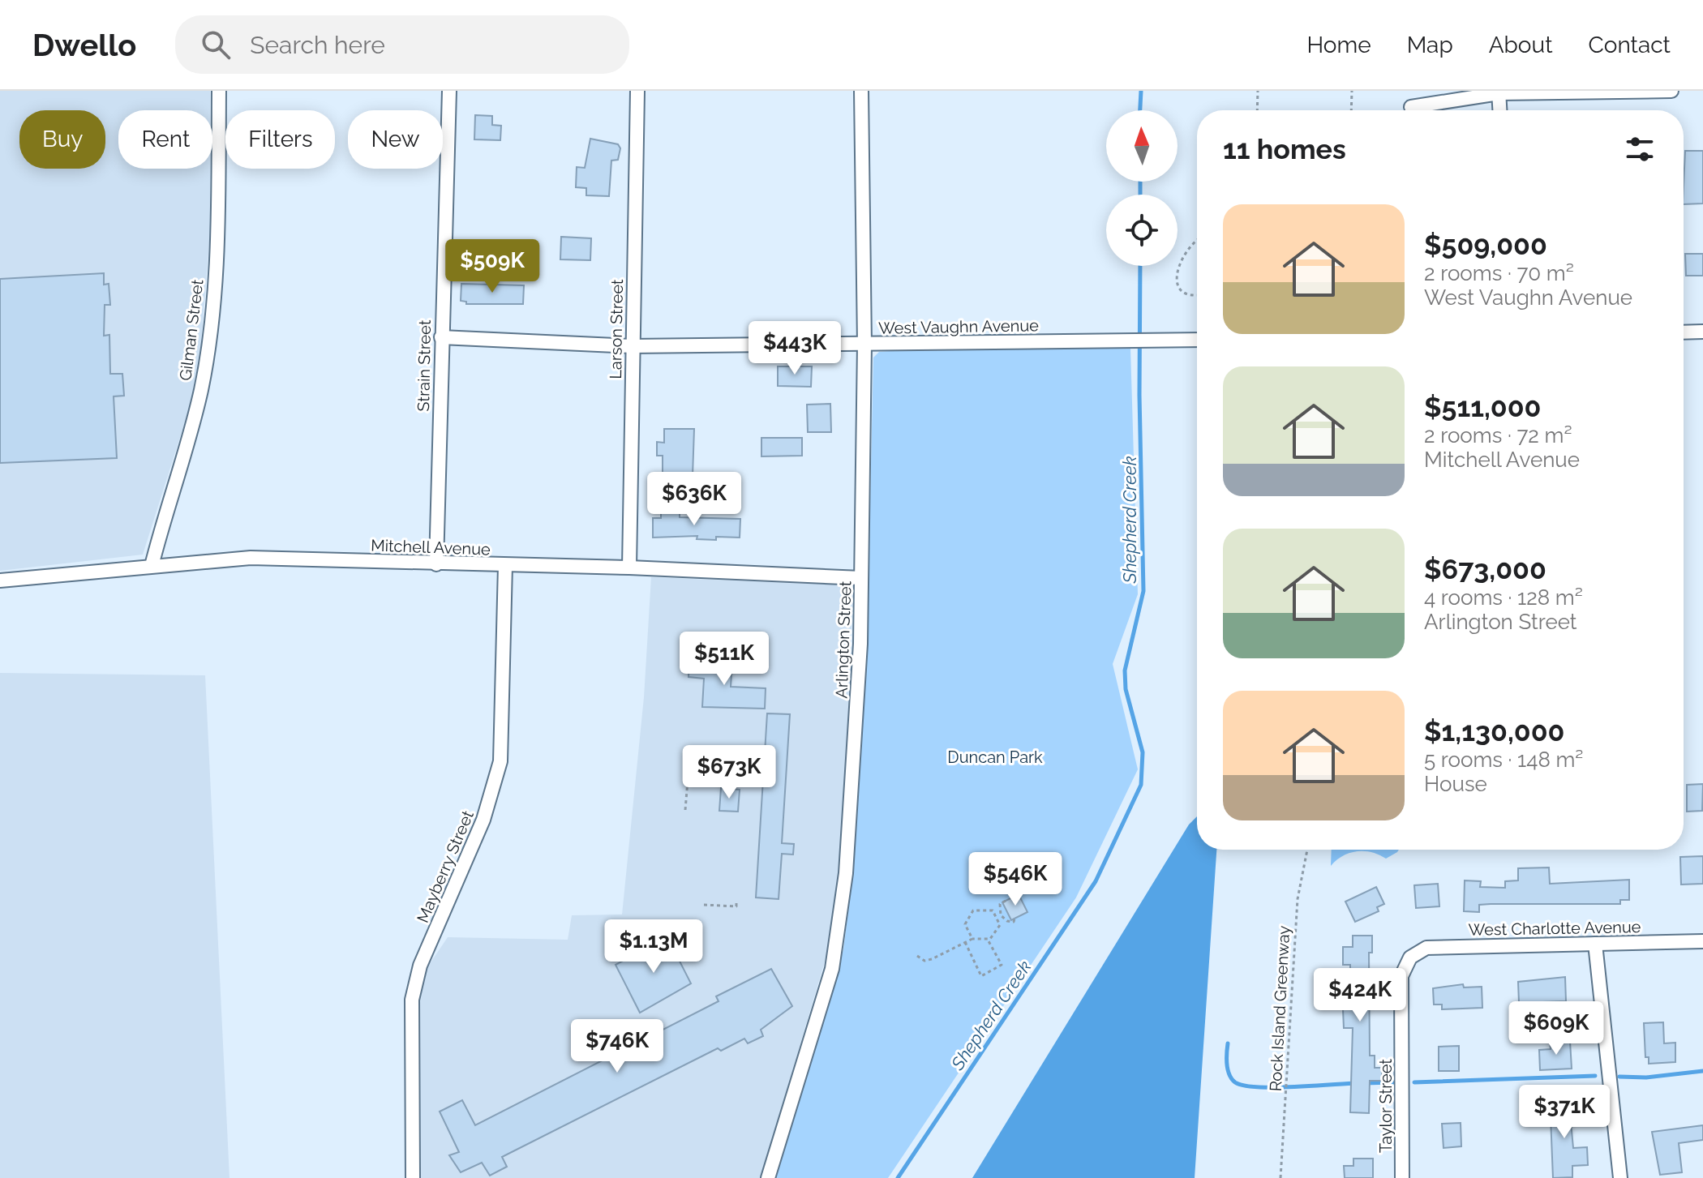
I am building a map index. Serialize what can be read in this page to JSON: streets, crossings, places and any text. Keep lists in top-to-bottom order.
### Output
{
  "streets": {
    "street": [
      "West Vaughn Avenue",
      "Larson Street",
      "Gilman Street",
      "Strain Street",
      "Mitchell Avenue",
      "Arlington Street",
      "Mayberry Street",
      "West Charlotte Avenue",
      "Taylor Street"
    ],
    "path": ["Rock Island Greenway"]
  },
  "crossings": [
    ["West Vaughn Avenue", "Larson Street"],
    ["West Vaughn Avenue", "Strain Street"],
    ["West Vaughn Avenue", "Arlington Street"],
    ["Larson Street", "Mitchell Avenue"],
    ["Gilman Street", "Mitchell Avenue"],
    ["Strain Street", "Mitchell Avenue"],
    ["Mitchell Avenue", "Arlington Street"],
    ["Mitchell Avenue", "Mayberry Street"],
    ["West Charlotte Avenue", "Taylor Street"]
  ],
  "water": ["Shepherd Creek"],
  "parks": ["Duncan Park"],
  "north": "top",
  "page": {
    "header": "Dwello",
    "search": "Search here",
    "nav": [
      "Home",
      "Map",
      "About",
      "Contact"
    ],
    "chip": [
      "Buy",
      "Rent",
      "Filters",
      "New"
    ],
    "heading": "11 homes",
    "list": [
      {
        "name": "$509,000",
        "note": "2 rooms · 70 m² · West Vaughn Avenue"
      },
      {
        "name": "$511,000",
        "note": "2 rooms · 72 m² · Mitchell Avenue"
      },
      {
        "name": "$673,000",
        "note": "4 rooms · 128 m² · Arlington Street"
      },
      {
        "name": "$1,130,000",
        "note": "5 rooms · 148 m² · House"
      }
    ],
    "price": [
      "$509K",
      "$443K",
      "$636K",
      "$511K",
      "$673K",
      "$546K",
      "$1.13M",
      "$424K",
      "$609K",
      "$746K",
      "$371K"
    ]
  }
}
